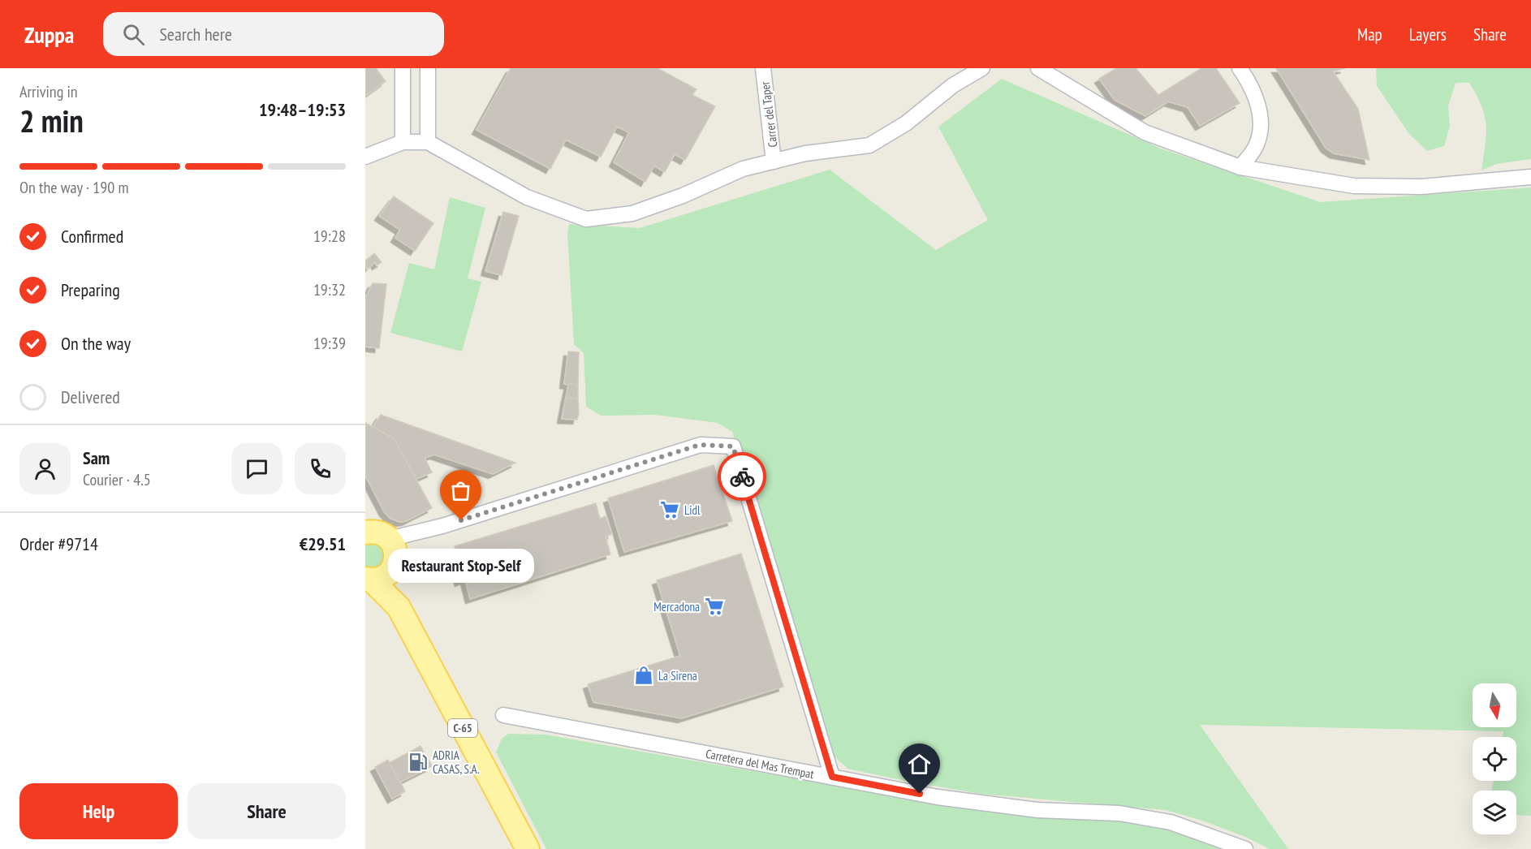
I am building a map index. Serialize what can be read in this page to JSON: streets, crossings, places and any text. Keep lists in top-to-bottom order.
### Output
{
  "streets": {
    "main road": ["C-65"],
    "street": ["Carrer del Taper", "Carretera del Mas Trempat"]
  },
  "places": {
    "supermarket": ["Lidl", "Mercadona"],
    "other": ["Restaurant Stop-Self"],
    "shop": ["La Sirena"],
    "fuel station": ["ADRIA CASAS, S.A."]
  },
  "north": "bottom",
  "page": {
    "header": "Zuppa",
    "search": "Search here",
    "nav": ["Map", "Layers", "Share"],
    "heading": ["2 min", "Arriving in", "19:48–19:53"],
    "panel": [
      "Sam",
      "Courier · 4.5",
      "Order #9714",
      "€29.51"
    ],
    "bar": "On the way · 190 m",
    "list": [
      ["Confirmed", "19:28"],
      ["Preparing", "19:32"],
      ["On the way", "19:39"],
      "Delivered"
    ],
    "bubble": "Restaurant Stop-Self",
    "buttons": ["Help", "Share"]
  }
}
